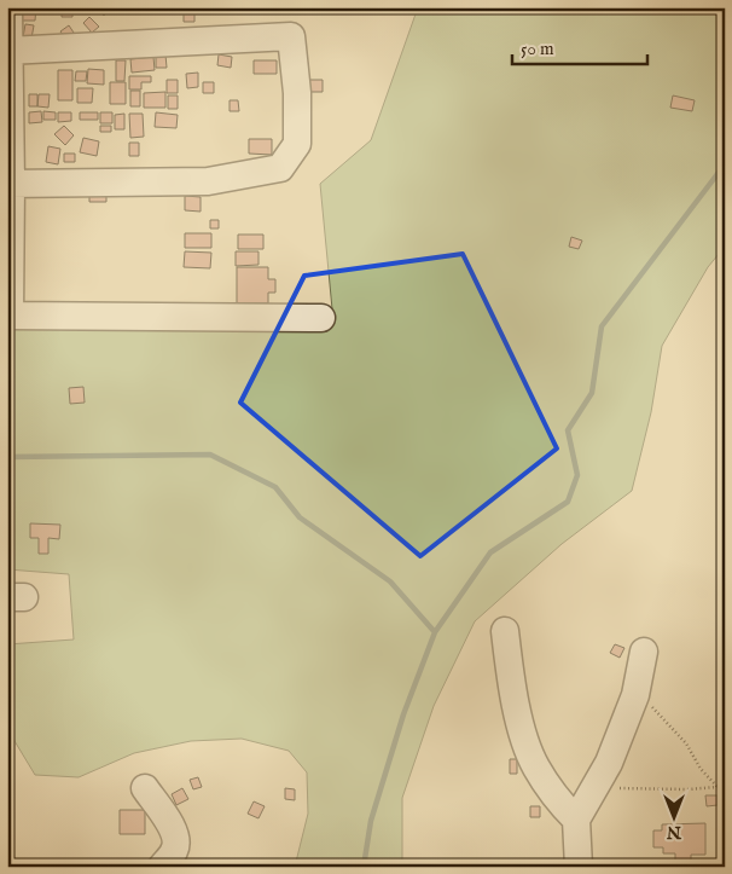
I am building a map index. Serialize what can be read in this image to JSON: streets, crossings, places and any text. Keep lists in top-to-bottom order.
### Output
{
  "scale_bar": "50 m",
  "north": "bottom"
}
